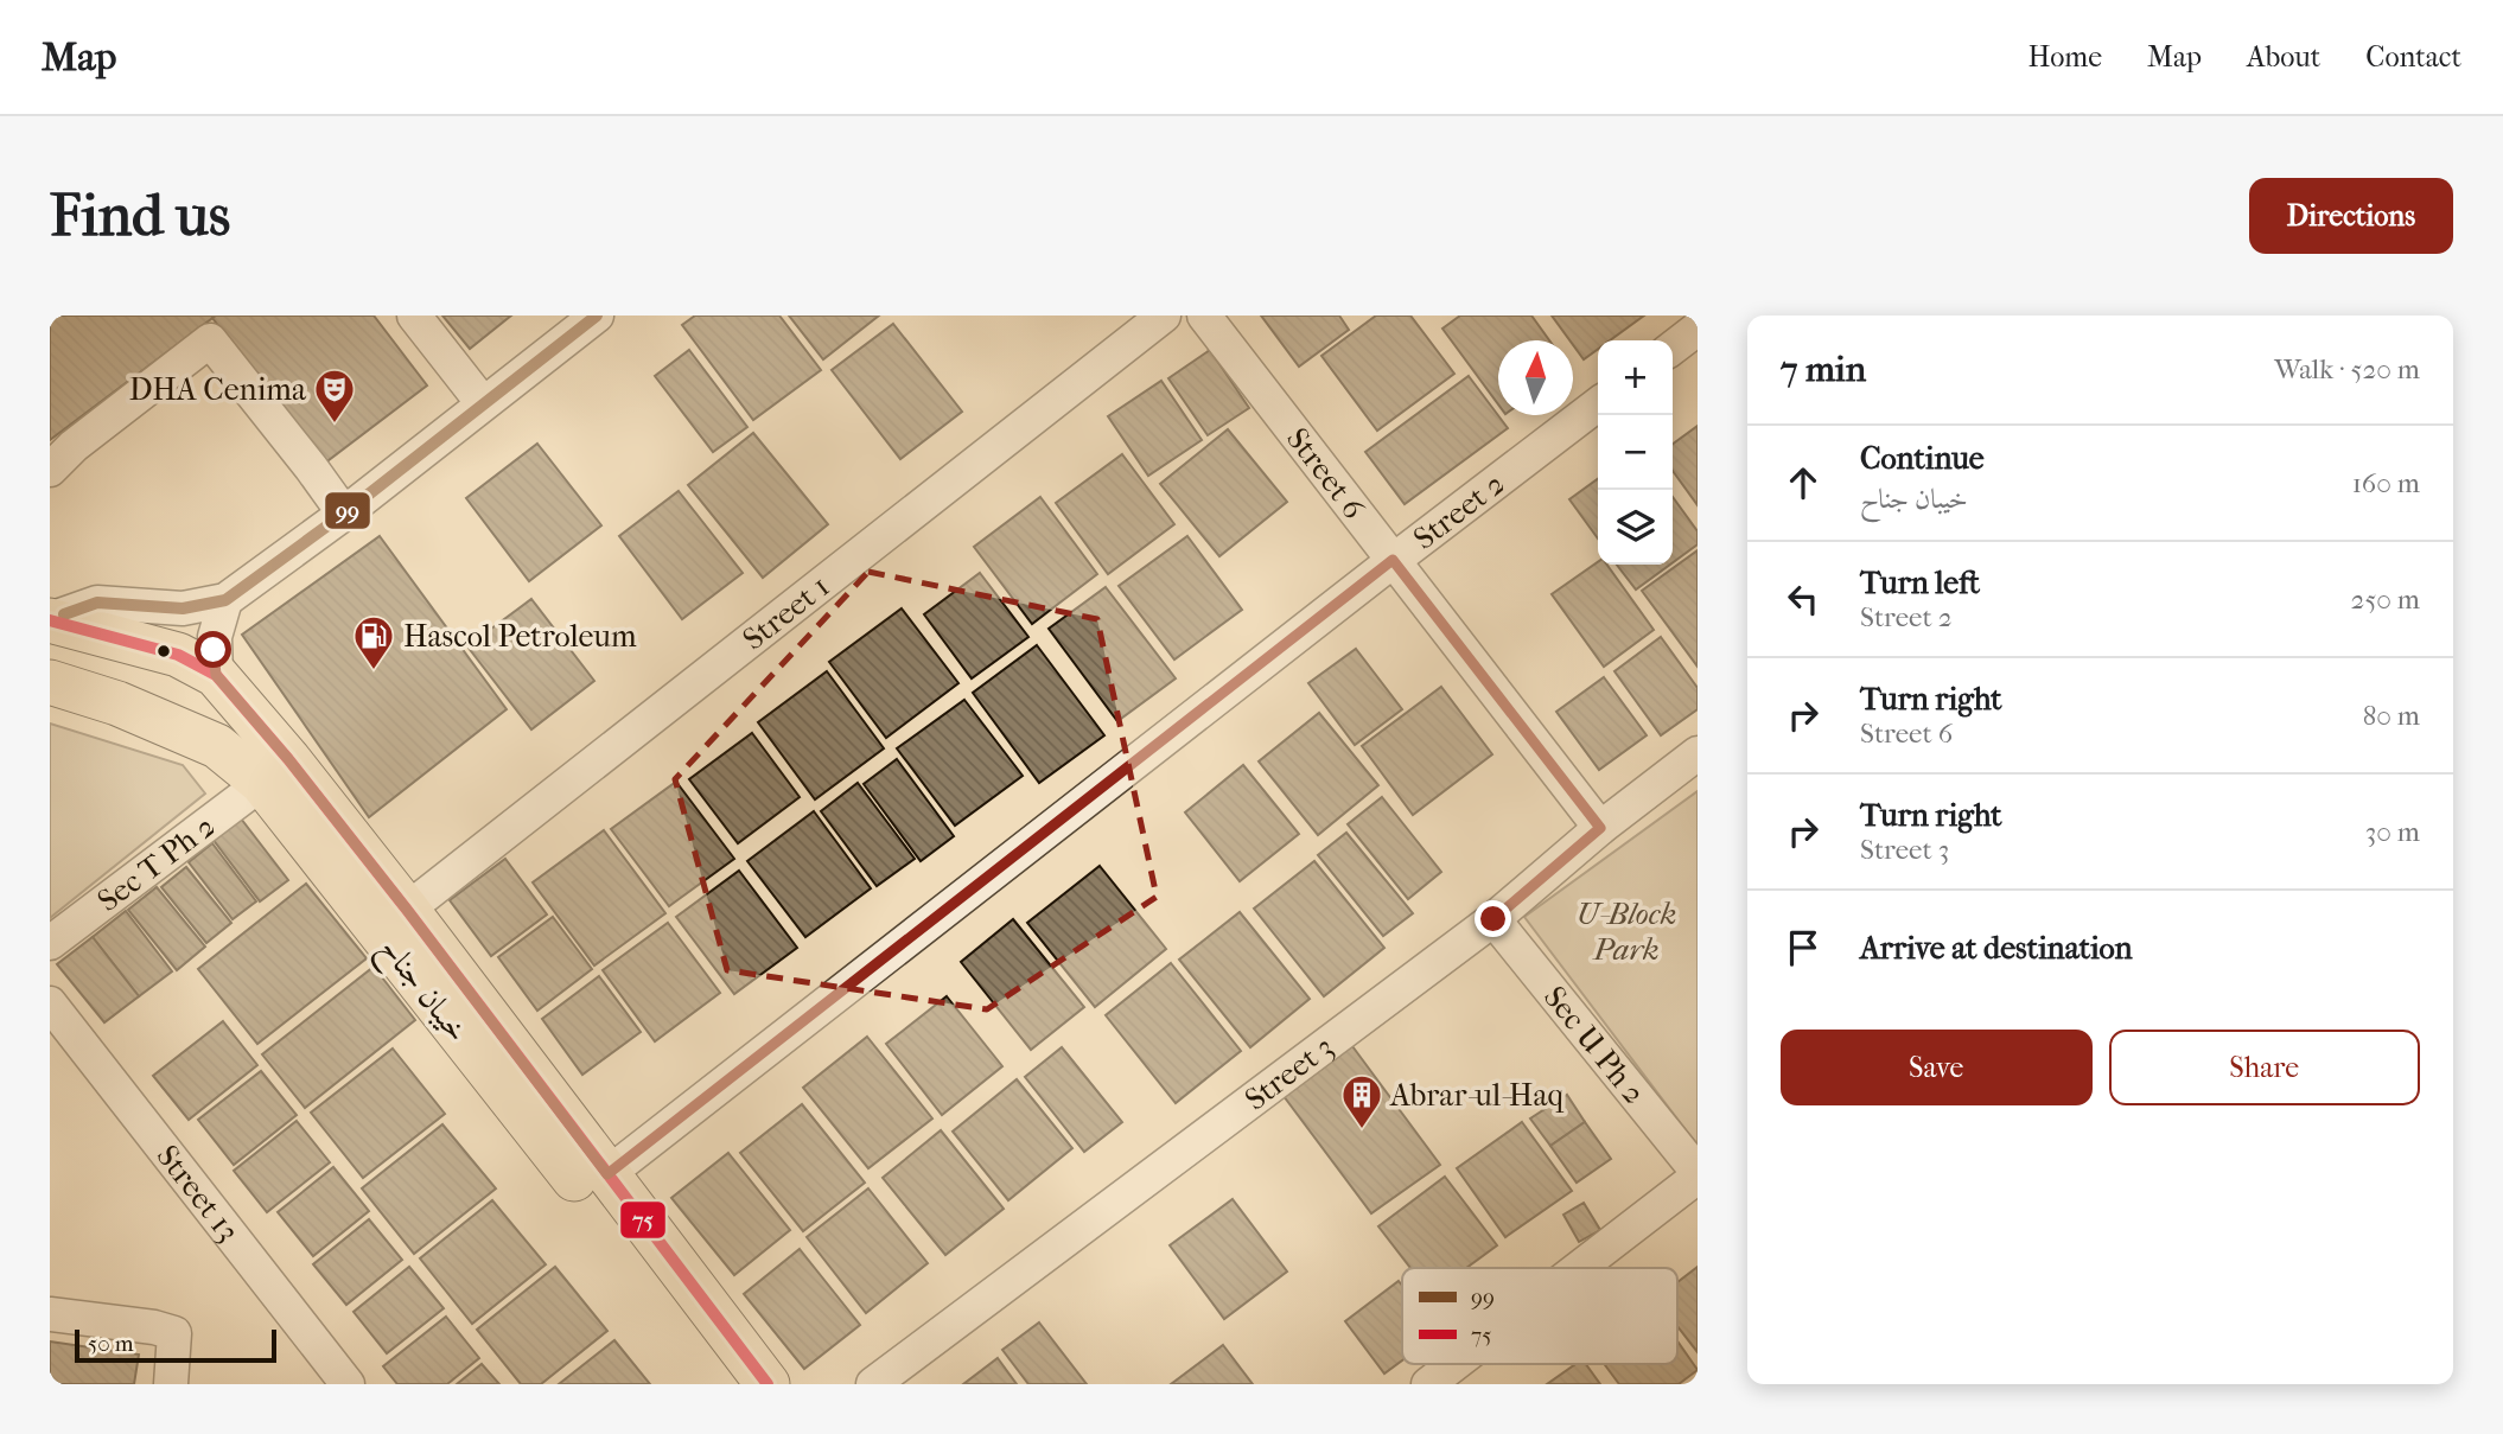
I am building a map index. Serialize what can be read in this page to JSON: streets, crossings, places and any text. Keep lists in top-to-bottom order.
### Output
{
  "streets": {
    "main road": ["خیبان جناح"],
    "street": [
      "Street 6",
      "Street 2",
      "Street 1",
      "Sec T Ph 2",
      "Sec U Ph 2",
      "Street 3",
      "Street 13"
    ]
  },
  "crossings": [
    ["Street 6", "Street 2"],
    ["Street 6", "Street 3"],
    ["Street 2", "خیبان جناح"],
    ["Street 1", "خیبان جناح"],
    ["Sec T Ph 2", "خیبان جناح"],
    ["Sec U Ph 2", "Street 3"]
  ],
  "parks": ["U-Block Park"],
  "places": {
    "theatre": ["DHA Cenima"],
    "fuel station": ["Hascol Petroleum"],
    "building": ["Abrar-ul-Haq"]
  },
  "lines": ["transit line 99", "transit line 75"],
  "legend": ["99", "75"],
  "scale_bar": "50 m",
  "north": "top",
  "page": {
    "header": "Map",
    "nav": [
      "Home",
      "Map",
      "About",
      "Contact"
    ],
    "buttons": [
      "Directions",
      ["Save", "Share"]
    ],
    "title": "Find us",
    "heading": ["7 min", "Walk · 520 m"],
    "map_buttons": ["+", "−"],
    "list": [
      ["Continue", "خیبان جناح", "160 m"],
      ["Turn left", "Street 2", "250 m"],
      ["Turn right", "Street 6", "80 m"],
      ["Turn right", "Street 3", "30 m"],
      "Arrive at destination"
    ],
    "scale": "50 m"
  }
}
